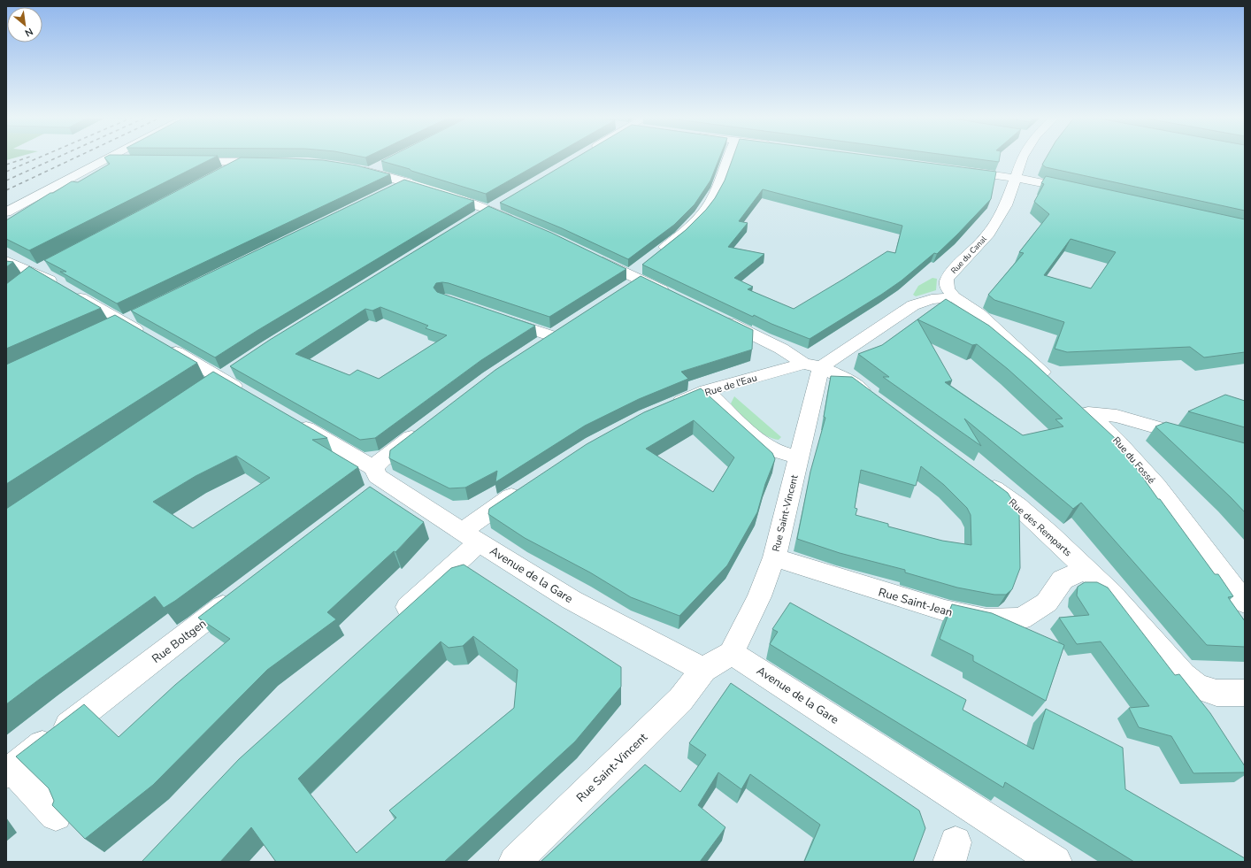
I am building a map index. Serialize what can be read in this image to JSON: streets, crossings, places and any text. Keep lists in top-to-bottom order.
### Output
{
  "streets": {
    "street": [
      "Rue du Canal",
      "Rue de l'Eau",
      "Rue du Fossé",
      "Rue Saint-Vincent",
      "Rue des Remparts",
      "Avenue de la Gare",
      "Rue Saint-Jean",
      "Rue Boltgen"
    ]
  },
  "crossings": [
    ["Rue de l'Eau", "Rue Saint-Vincent"],
    ["Rue Saint-Vincent", "Avenue de la Gare"],
    ["Rue Saint-Vincent", "Rue Saint-Jean"],
    ["Rue des Remparts", "Rue Saint-Jean"]
  ],
  "north": "bottom right"
}
